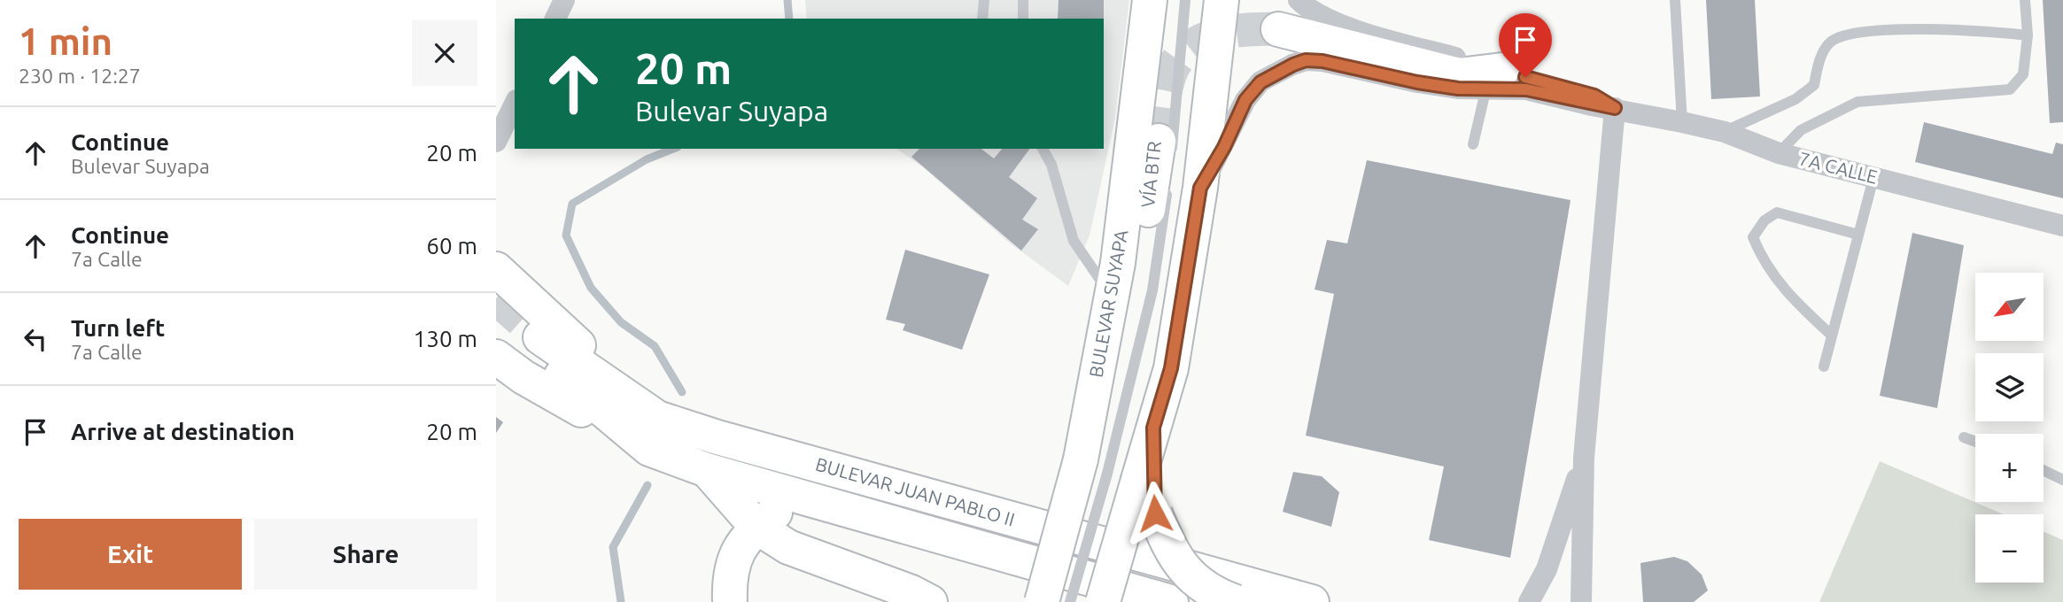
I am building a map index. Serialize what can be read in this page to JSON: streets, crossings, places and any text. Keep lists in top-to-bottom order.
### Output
{
  "streets": {
    "main road": ["BULEVAR SUYAPA", "BULEVAR JUAN PABLO II"],
    "street": ["7A CALLE"],
    "lane": ["VÍA BTR"]
  },
  "crossings": [
    ["7A CALLE", "VÍA BTR"],
    ["7A CALLE", "BULEVAR SUYAPA"],
    ["VÍA BTR", "BULEVAR SUYAPA"]
  ],
  "north": "bottom left",
  "page": {
    "heading": ["1 min", "230 m · 12:27"],
    "turn": ["20 m", "Bulevar Suyapa"],
    "list": [
      {
        "name": "Continue",
        "note": "Bulevar Suyapa",
        "value": "20 m"
      },
      {
        "name": "Continue",
        "note": "7a Calle",
        "value": "60 m"
      },
      {
        "name": "Turn left",
        "note": "7a Calle",
        "value": "130 m"
      },
      {
        "name": "Arrive at destination",
        "value": "20 m"
      }
    ],
    "map_buttons": ["+", "−"],
    "buttons": ["Exit", "Share"]
  }
}
